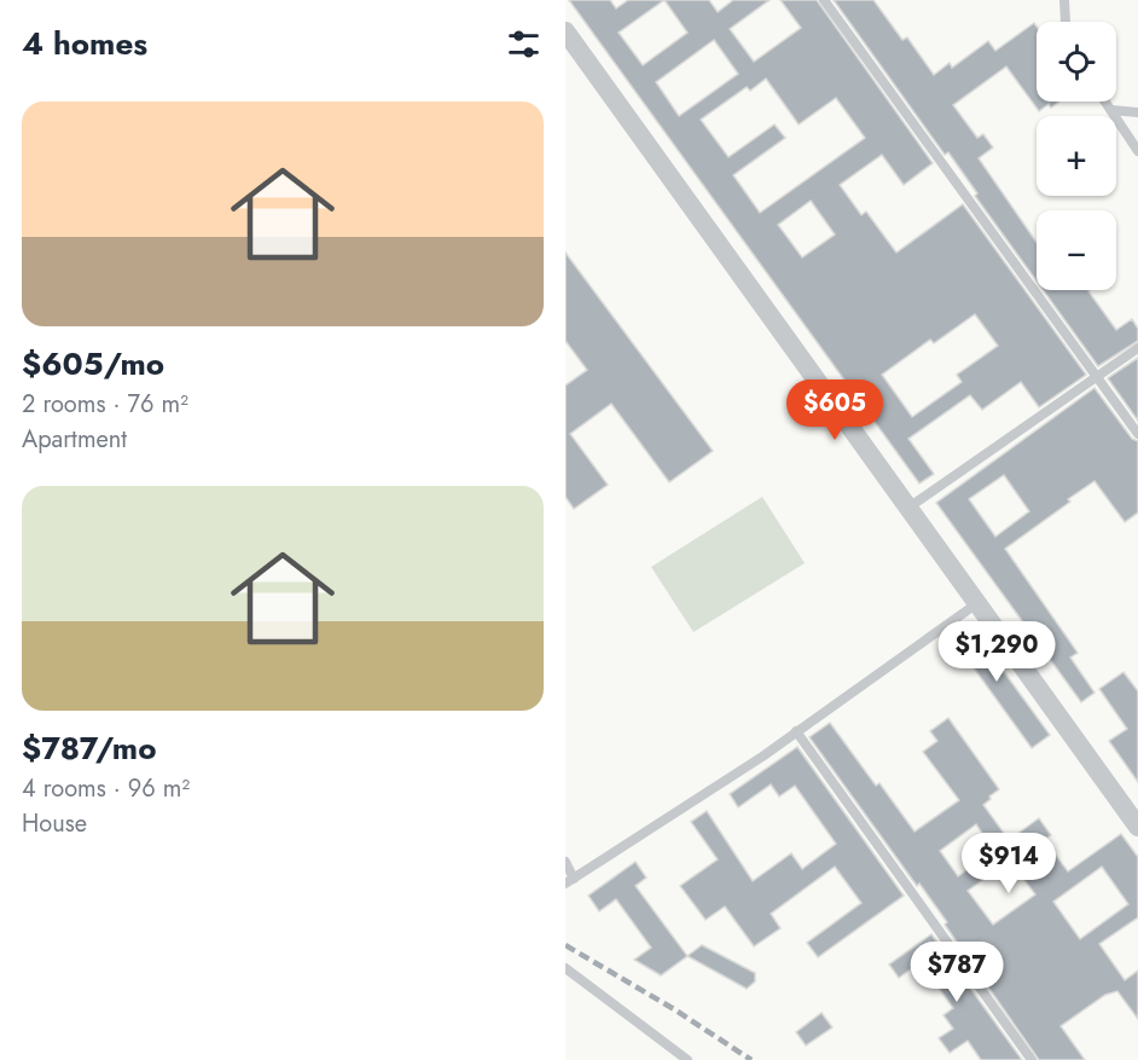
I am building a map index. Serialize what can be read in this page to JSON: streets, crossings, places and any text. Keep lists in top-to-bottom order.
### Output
{
  "page": {
    "heading": "4 homes",
    "map_buttons": ["+", "−"],
    "list": [
      {
        "name": "$605/mo",
        "note": "2 rooms · 76 m² · Apartment"
      },
      {
        "name": "$787/mo",
        "note": "4 rooms · 96 m² · House"
      }
    ],
    "price": [
      "$605",
      "$1,290",
      "$914",
      "$787"
    ]
  }
}
